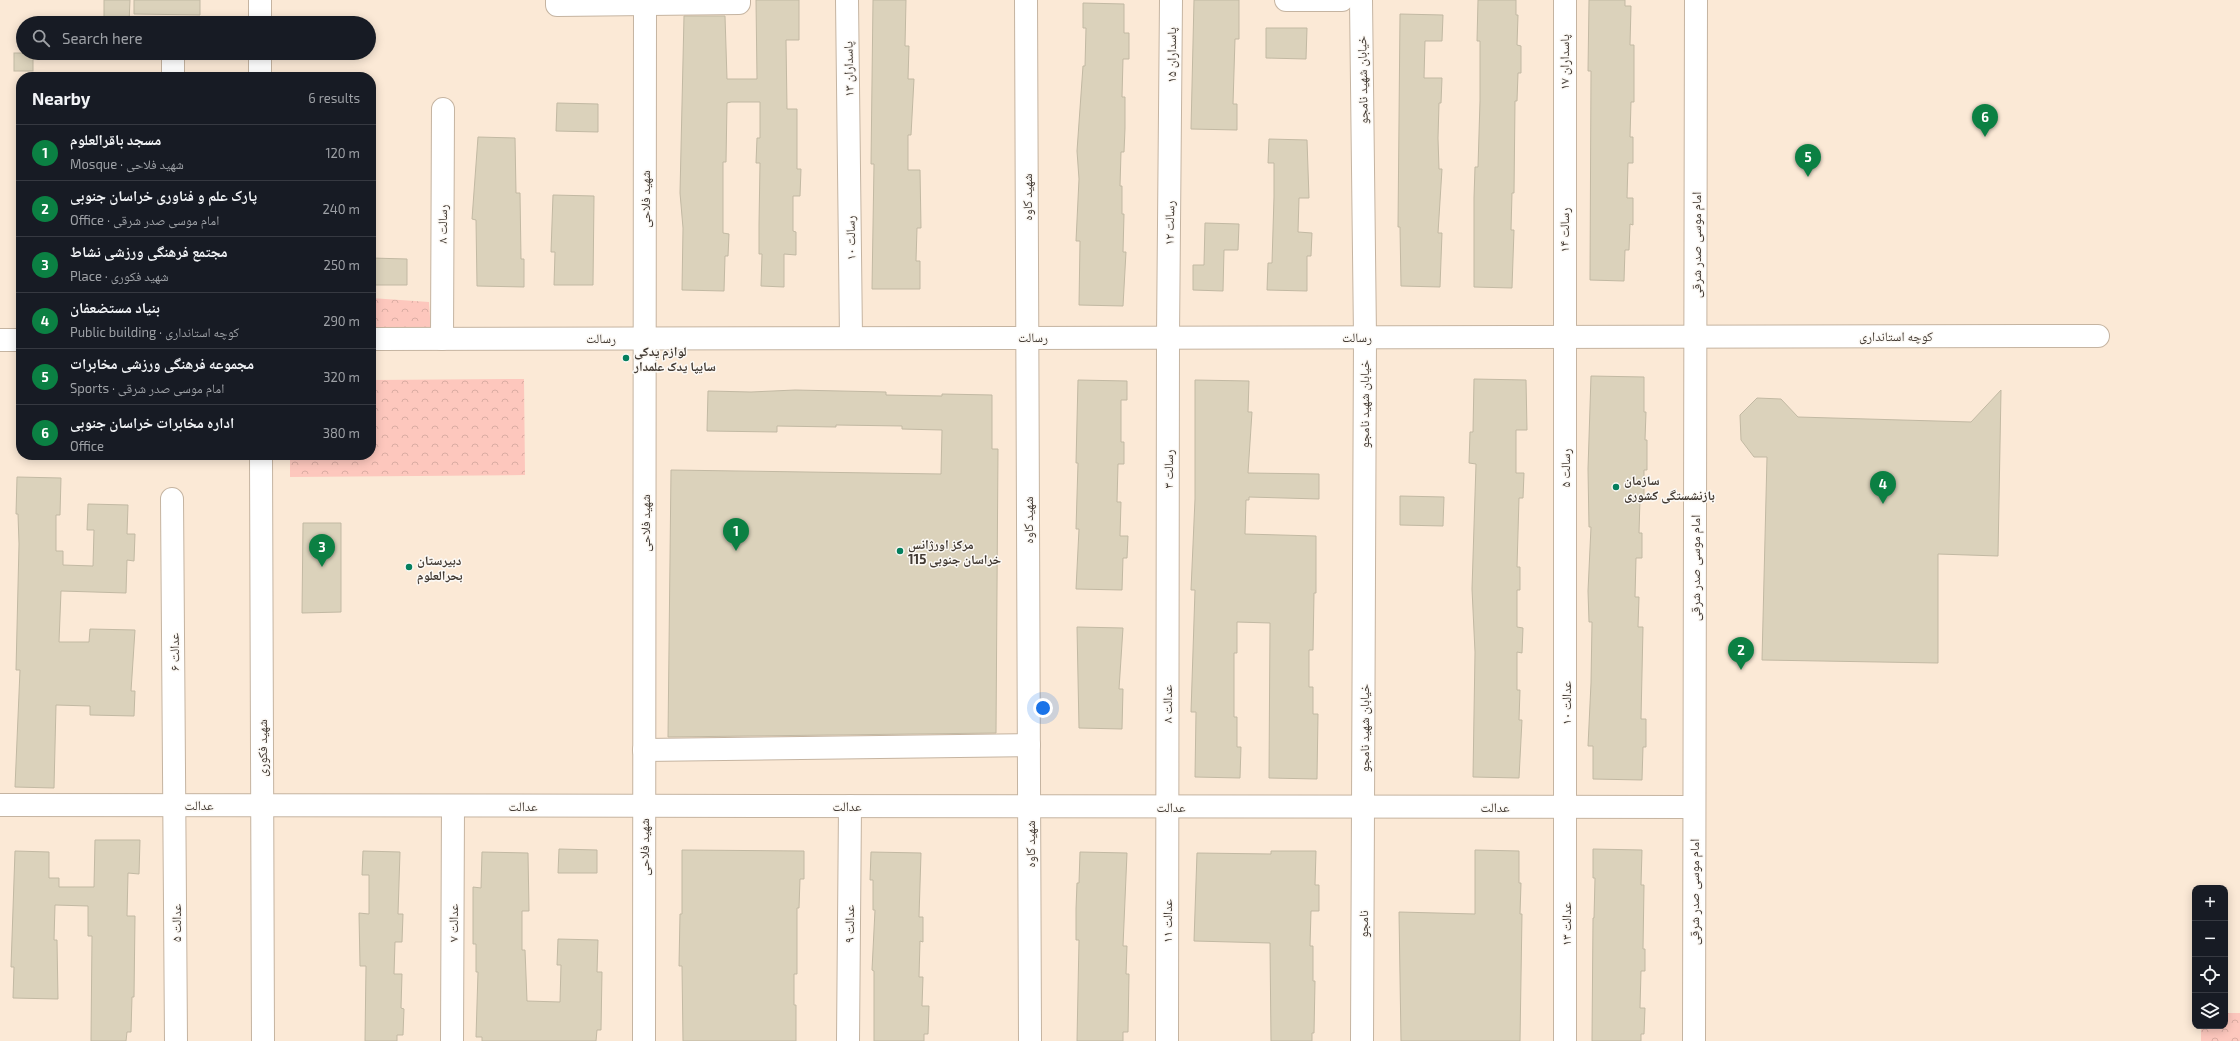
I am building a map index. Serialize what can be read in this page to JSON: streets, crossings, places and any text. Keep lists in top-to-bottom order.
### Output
{
  "streets": {
    "street": [
      "پاسداران ۱۵",
      "پاسداران ۱۷",
      "پاسداران ۱۳",
      "خیابان شهید نامجو",
      "شهید کاوه",
      "شهید فلاحی",
      "رسالت ۱۲",
      "رسالت ۸",
      "رسالت ۱۴",
      "رسالت ۱۰",
      "امام موسی صدر شرقی",
      "کوچه استانداری",
      "رسالت",
      "رسالت ۵",
      "رسالت ۳",
      "عدالت ۶",
      "عدالت ۱۰",
      "عدالت ۸",
      "شهید فکوری",
      "عدالت",
      "عدالت ۱۱",
      "عدالت ۵",
      "عدالت ۷",
      "عدالت ۹",
      "نامجو",
      "عدالت ۱۳"
    ]
  },
  "crossings": [
    ["پاسداران ۱۵", "رسالت ۱۲"],
    ["پاسداران ۱۷", "رسالت ۱۴"],
    ["پاسداران ۱۳", "رسالت ۱۰"],
    ["خیابان شهید نامجو", "رسالت"],
    ["خیابان شهید نامجو", "عدالت"],
    ["خیابان شهید نامجو", "نامجو"],
    ["شهید کاوه", "رسالت"],
    ["شهید کاوه", "عدالت"],
    ["شهید فلاحی", "رسالت"],
    ["شهید فلاحی", "عدالت"],
    ["رسالت ۱۲", "رسالت"],
    ["رسالت ۱۲", "رسالت ۳"],
    ["رسالت ۸", "رسالت"],
    ["رسالت ۱۴", "رسالت"],
    ["رسالت ۱۴", "رسالت ۵"],
    ["رسالت ۱۰", "رسالت"],
    ["امام موسی صدر شرقی", "کوچه استانداری"],
    ["امام موسی صدر شرقی", "رسالت"],
    ["امام موسی صدر شرقی", "عدالت"],
    ["کوچه استانداری", "رسالت"],
    ["رسالت", "رسالت ۵"],
    ["رسالت", "رسالت ۳"],
    ["رسالت ۵", "عدالت ۱۰"],
    ["رسالت ۳", "عدالت ۸"],
    ["عدالت ۶", "عدالت"],
    ["عدالت ۶", "عدالت ۵"],
    ["عدالت ۱۰", "عدالت"],
    ["عدالت ۱۰", "عدالت ۱۳"],
    ["عدالت ۸", "عدالت"],
    ["عدالت ۸", "عدالت ۱۱"],
    ["شهید فکوری", "عدالت"],
    ["عدالت", "عدالت ۱۱"],
    ["عدالت", "عدالت ۵"],
    ["عدالت", "عدالت ۷"],
    ["عدالت", "عدالت ۹"],
    ["عدالت", "نامجو"],
    ["عدالت", "عدالت ۱۳"]
  ],
  "places": [
    "لوازم یدکی سایپا یدک علمدار",
    "سازمان بازنشستگی کشوری",
    "مرکز اورژانس 115 خراسان جنوبی",
    "دبیرستان بحرالعلوم"
  ],
  "page": {
    "search": "Search here",
    "heading": ["Nearby", "6 results"],
    "pins": [
      "6",
      "5",
      "4",
      "1",
      "3",
      "2"
    ],
    "list": [
      {
        "mark": "1",
        "name": "مسجد باقرالعلوم",
        "note": "Mosque · شهید فلاحی",
        "value": "120 m"
      },
      {
        "mark": "2",
        "name": "پارک علم و فناوری خراسان جنوبی",
        "note": "Office · امام موسی صدر شرقی",
        "value": "240 m"
      },
      {
        "mark": "3",
        "name": "مجتمع فرهنگی ورزشی نشاط",
        "note": "Place · شهید فکوری",
        "value": "250 m"
      },
      {
        "mark": "4",
        "name": "بنیاد مستضعفان",
        "note": "Public building · کوچه استانداری",
        "value": "290 m"
      },
      {
        "mark": "5",
        "name": "مجموعه فرهنگی ورزشی مخابرات",
        "note": "Sports · امام موسی صدر شرقی",
        "value": "320 m"
      },
      {
        "mark": "6",
        "name": "اداره مخابرات خراسان جنوبی",
        "note": "Office",
        "value": "380 m"
      }
    ],
    "map_buttons": ["+", "−"]
  }
}
